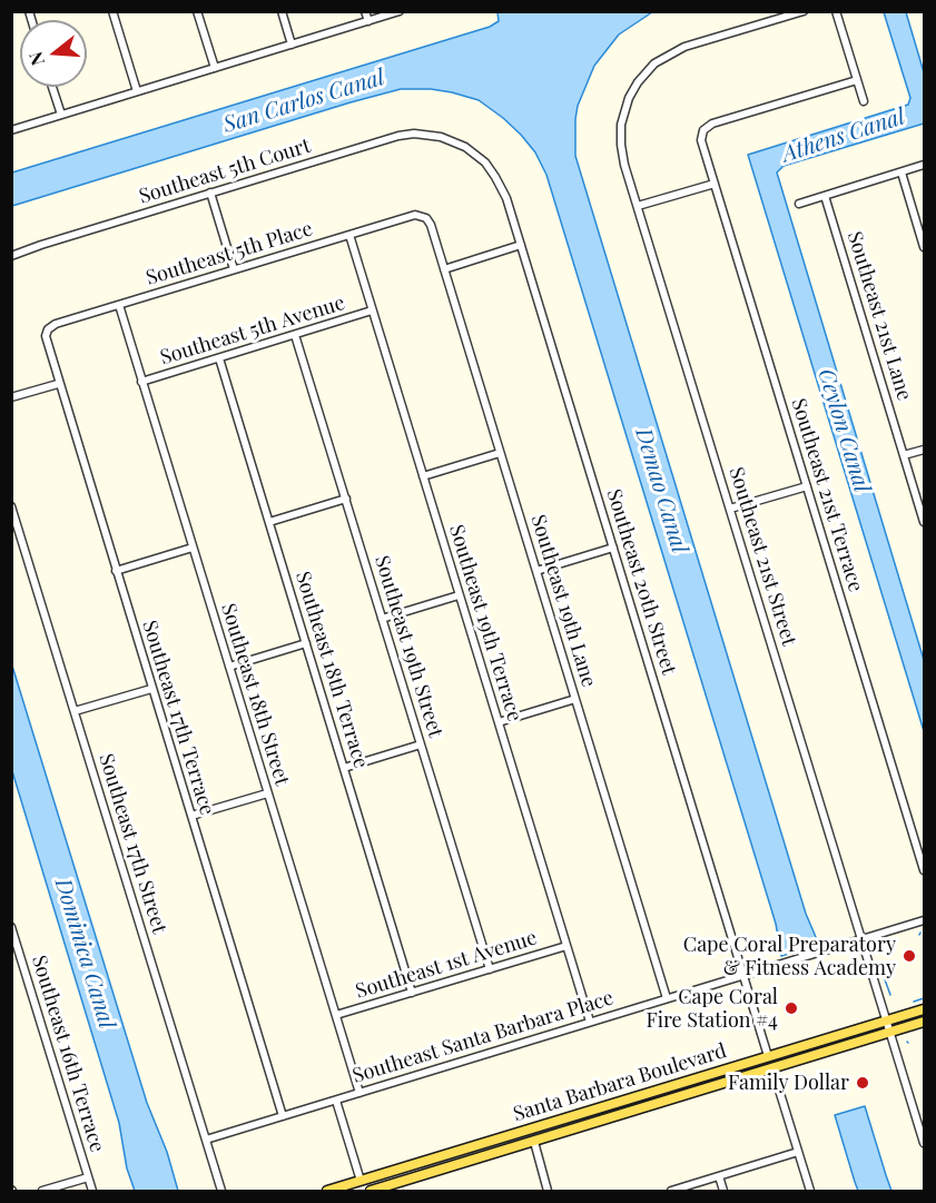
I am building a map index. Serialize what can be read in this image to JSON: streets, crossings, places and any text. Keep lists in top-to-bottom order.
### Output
{
  "streets": {
    "main road": ["Santa Barbara Boulevard"],
    "street": [
      "Southeast 5th Court",
      "Southeast 5th Place",
      "Southeast 21st Lane",
      "Southeast 5th Avenue",
      "Southeast 21st Terrace",
      "Southeast 21st Street",
      "Southeast 20th Street",
      "Southeast 19th Lane",
      "Southeast 19th Terrace",
      "Southeast 19th Street",
      "Southeast 18th Terrace",
      "Southeast 18th Street",
      "Southeast 17th Terrace",
      "Southeast 17th Street",
      "Southeast 1st Avenue",
      "Southeast Santa Barbara Place",
      "Southeast 16th Terrace"
    ]
  },
  "crossings": [
    ["Southeast 5th Court", "Southeast 20th Street"],
    ["Southeast 5th Place", "Southeast 19th Lane"],
    ["Southeast 5th Place", "Southeast 19th Terrace"],
    ["Southeast 5th Place", "Southeast 18th Street"],
    ["Southeast 5th Place", "Southeast 17th Terrace"],
    ["Southeast 5th Avenue", "Southeast 19th Terrace"],
    ["Southeast 5th Avenue", "Southeast 19th Street"],
    ["Southeast 5th Avenue", "Southeast 18th Terrace"],
    ["Southeast 5th Avenue", "Southeast 18th Street"],
    ["Southeast 21st Street", "Southeast Santa Barbara Place"],
    ["Southeast 21st Street", "Santa Barbara Boulevard"],
    ["Southeast 20th Street", "Southeast Santa Barbara Place"],
    ["Southeast 20th Street", "Santa Barbara Boulevard"],
    ["Southeast 19th Lane", "Southeast Santa Barbara Place"],
    ["Southeast 19th Terrace", "Southeast 1st Avenue"],
    ["Southeast 19th Terrace", "Southeast Santa Barbara Place"],
    ["Southeast 19th Street", "Southeast 1st Avenue"],
    ["Southeast 18th Terrace", "Southeast 1st Avenue"],
    ["Southeast 18th Street", "Southeast 1st Avenue"],
    ["Southeast 18th Street", "Southeast Santa Barbara Place"],
    ["Southeast 17th Terrace", "Southeast Santa Barbara Place"],
    ["Southeast 17th Street", "Southeast Santa Barbara Place"]
  ],
  "water": [
    "San Carlos Canal",
    "Athens Canal",
    "Ceylon Canal",
    "Demao Canal",
    "Dominica Canal"
  ],
  "places": ["Cape Coral Preparatory & Fitness Academy", "Cape Coral Fire Station #4", "Family Dollar"],
  "north": "left"
}
